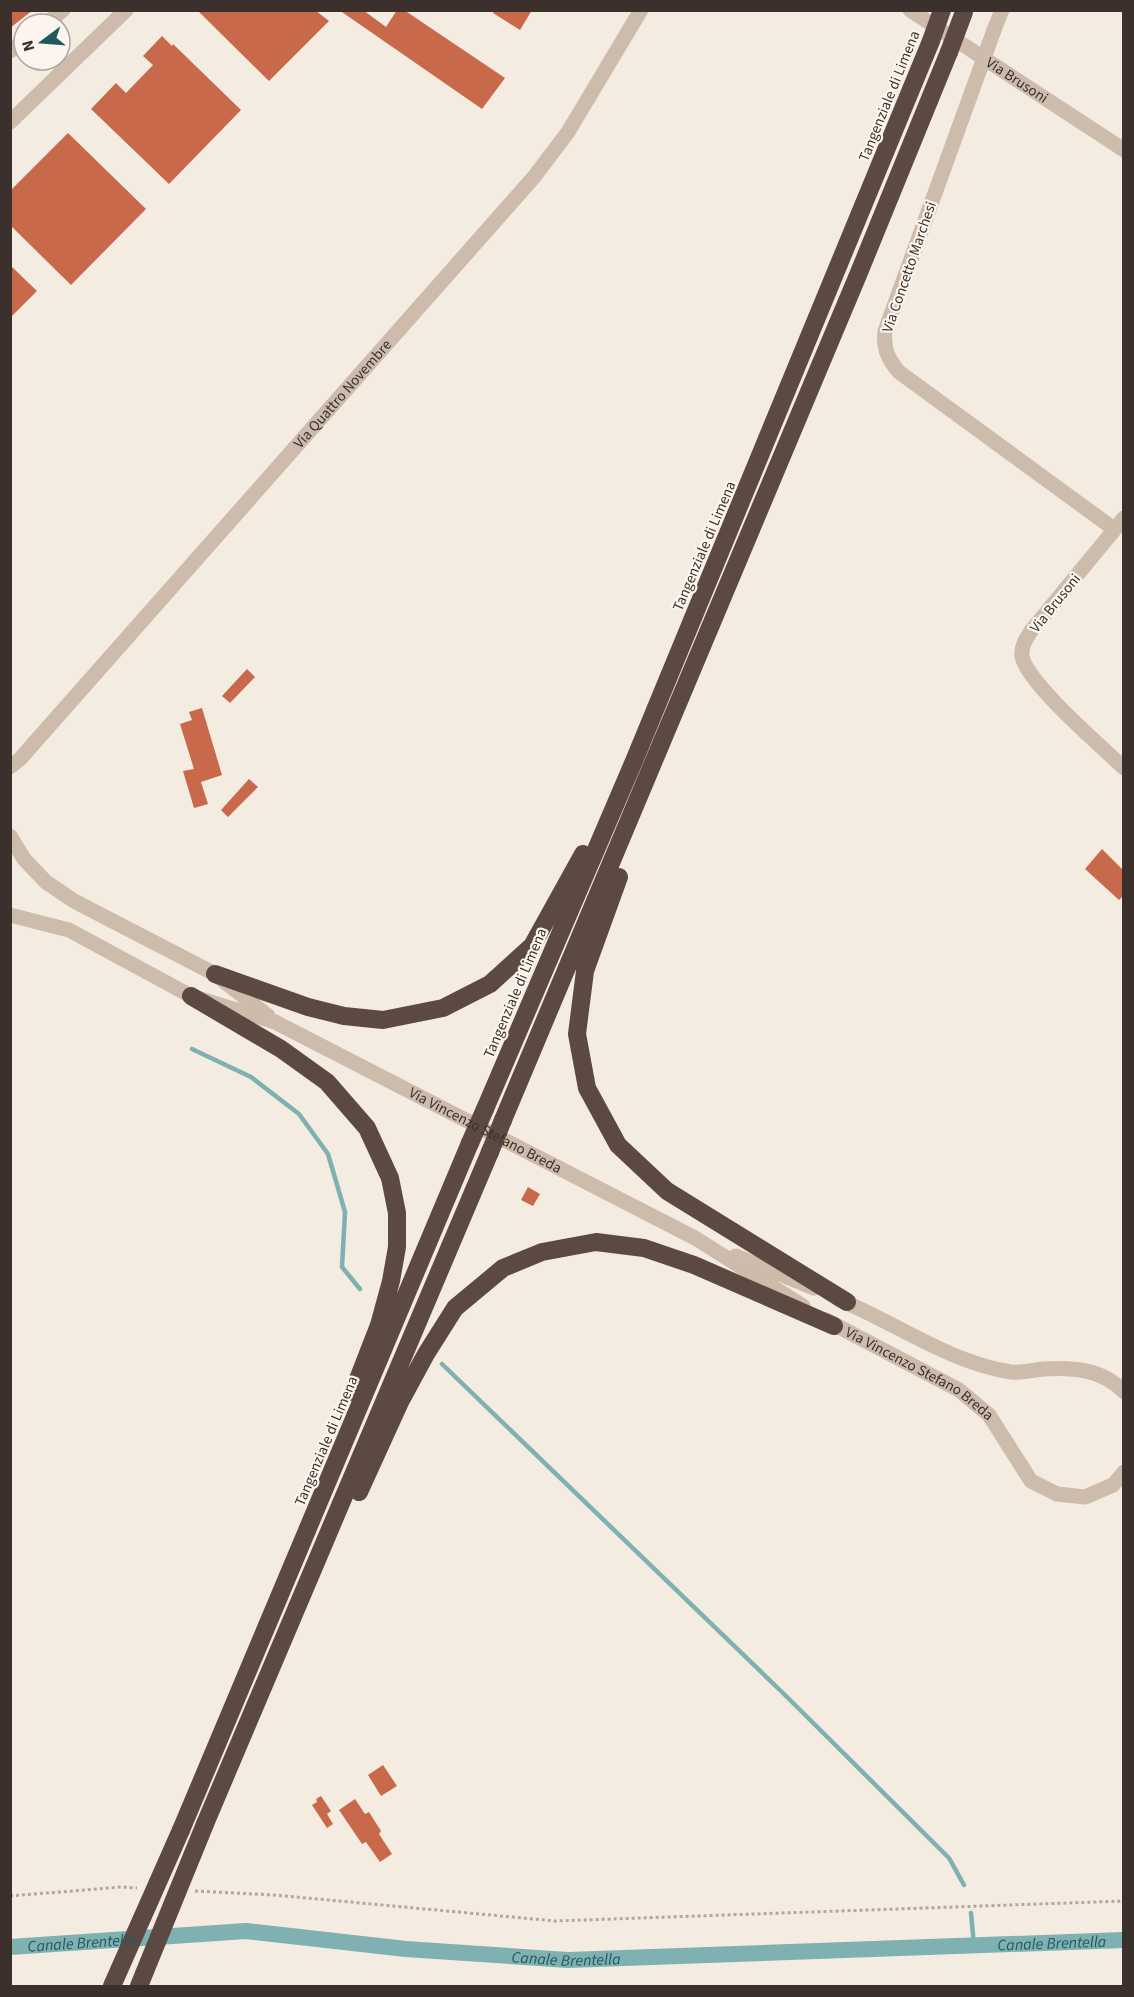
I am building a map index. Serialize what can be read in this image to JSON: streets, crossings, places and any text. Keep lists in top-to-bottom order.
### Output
{
  "streets": {
    "highway": ["Tangenziale di Limena"],
    "street": [
      "Via Brusoni",
      "Via Concetto Marchesi",
      "Via Quattro Novembre",
      "Via Vincenzo Stefano Breda"
    ]
  },
  "crossings": [
    ["Via Brusoni", "Via Concetto Marchesi"]
  ],
  "water": ["Canale Brentella"],
  "north": "left"
}
